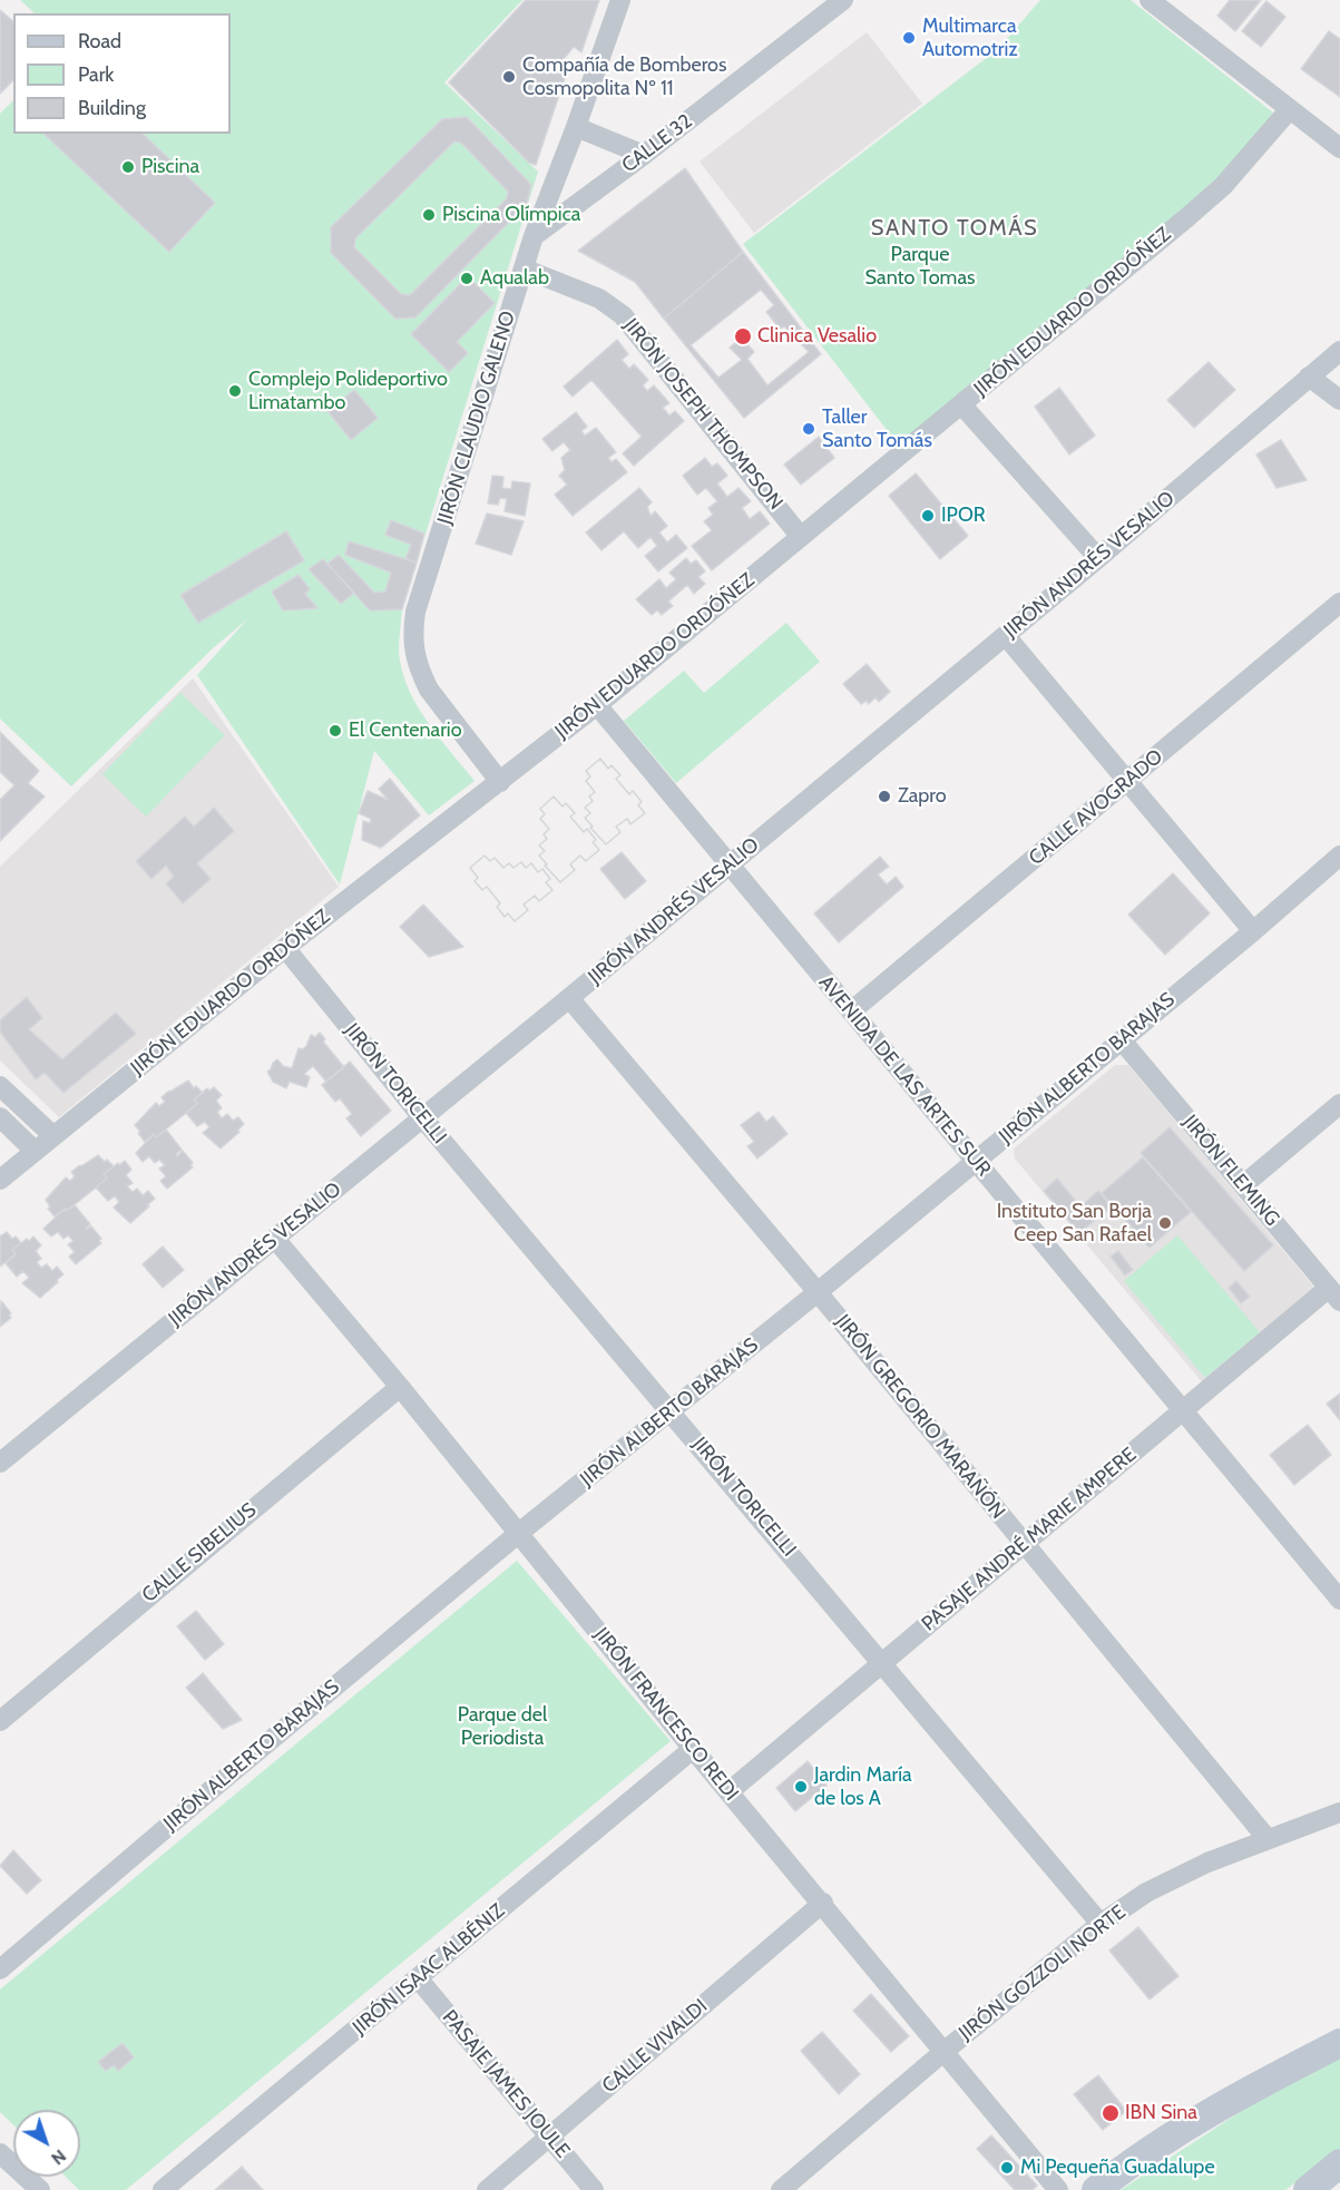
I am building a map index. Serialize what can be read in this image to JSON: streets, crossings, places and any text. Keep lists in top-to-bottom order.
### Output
{
  "streets": {
    "street": [
      "CALLE 32",
      "JIRÓN EDUARDO ORDÓÑEZ",
      "JIRÓN JOSEPH THOMPSON",
      "JIRÓN CLAUDIO GALENO",
      "JIRÓN ANDRÉS VESALIO",
      "CALLE AVOGRADO",
      "JIRÓN ALBERTO BARAJAS",
      "AVENIDA DE LAS ARTES SUR",
      "JIRÓN TORICELLI",
      "JIRÓN FLEMING",
      "JIRÓN GREGORIO MARAÑÓN",
      "PASAJE ANDRÉ MARIE AMPERE",
      "CALLE SIBELIUS",
      "JIRÓN FRANCESCO REDI",
      "JIRÓN ISAAC ALBÉNIZ",
      "JIRÓN GOZZOLI NORTE",
      "CALLE VIVALDI",
      "PASAJE JAMES JOULE"
    ]
  },
  "crossings": [
    ["CALLE 32", "JIRÓN CLAUDIO GALENO"],
    ["JIRÓN EDUARDO ORDÓÑEZ", "JIRÓN JOSEPH THOMPSON"],
    ["JIRÓN EDUARDO ORDÓÑEZ", "JIRÓN CLAUDIO GALENO"],
    ["JIRÓN EDUARDO ORDÓÑEZ", "AVENIDA DE LAS ARTES SUR"],
    ["JIRÓN EDUARDO ORDÓÑEZ", "JIRÓN TORICELLI"],
    ["JIRÓN JOSEPH THOMPSON", "JIRÓN CLAUDIO GALENO"],
    ["JIRÓN ANDRÉS VESALIO", "AVENIDA DE LAS ARTES SUR"],
    ["JIRÓN ANDRÉS VESALIO", "JIRÓN TORICELLI"],
    ["JIRÓN ANDRÉS VESALIO", "JIRÓN GREGORIO MARAÑÓN"],
    ["JIRÓN ANDRÉS VESALIO", "JIRÓN FRANCESCO REDI"],
    ["CALLE AVOGRADO", "AVENIDA DE LAS ARTES SUR"],
    ["JIRÓN ALBERTO BARAJAS", "AVENIDA DE LAS ARTES SUR"],
    ["JIRÓN ALBERTO BARAJAS", "JIRÓN TORICELLI"],
    ["JIRÓN ALBERTO BARAJAS", "JIRÓN FLEMING"],
    ["JIRÓN ALBERTO BARAJAS", "JIRÓN GREGORIO MARAÑÓN"],
    ["JIRÓN ALBERTO BARAJAS", "JIRÓN FRANCESCO REDI"],
    ["AVENIDA DE LAS ARTES SUR", "PASAJE ANDRÉ MARIE AMPERE"],
    ["JIRÓN TORICELLI", "PASAJE ANDRÉ MARIE AMPERE"],
    ["JIRÓN TORICELLI", "JIRÓN GOZZOLI NORTE"],
    ["JIRÓN FLEMING", "PASAJE ANDRÉ MARIE AMPERE"],
    ["JIRÓN GREGORIO MARAÑÓN", "PASAJE ANDRÉ MARIE AMPERE"],
    ["JIRÓN GREGORIO MARAÑÓN", "JIRÓN GOZZOLI NORTE"],
    ["PASAJE ANDRÉ MARIE AMPERE", "JIRÓN FRANCESCO REDI"],
    ["CALLE SIBELIUS", "JIRÓN FRANCESCO REDI"],
    ["JIRÓN FRANCESCO REDI", "JIRÓN ISAAC ALBÉNIZ"],
    ["JIRÓN FRANCESCO REDI", "JIRÓN GOZZOLI NORTE"],
    ["JIRÓN FRANCESCO REDI", "CALLE VIVALDI"],
    ["JIRÓN ISAAC ALBÉNIZ", "PASAJE JAMES JOULE"],
    ["CALLE VIVALDI", "PASAJE JAMES JOULE"]
  ],
  "districts": ["SANTO TOMÁS"],
  "parks": ["Parque Santo Tomas", "Parque del Periodista"],
  "places": [
    "Multimarca Automotriz",
    "Compañía de Bomberos Cosmopolita Nº 11",
    "Piscina",
    "Piscina Olímpica",
    "Aqualab",
    "Clinica Vesalio",
    "Complejo Polideportivo Limatambo",
    "Taller Santo Tomás",
    "IPOR",
    "El Centenario",
    "Zapro",
    "Instituto San Borja Ceep San Rafael",
    "Jardin María de los A",
    "IBN Sina",
    "Mi Pequeña Guadalupe"
  ],
  "legend": ["Road", "Park", "Building"],
  "north": "bottom right"
}
